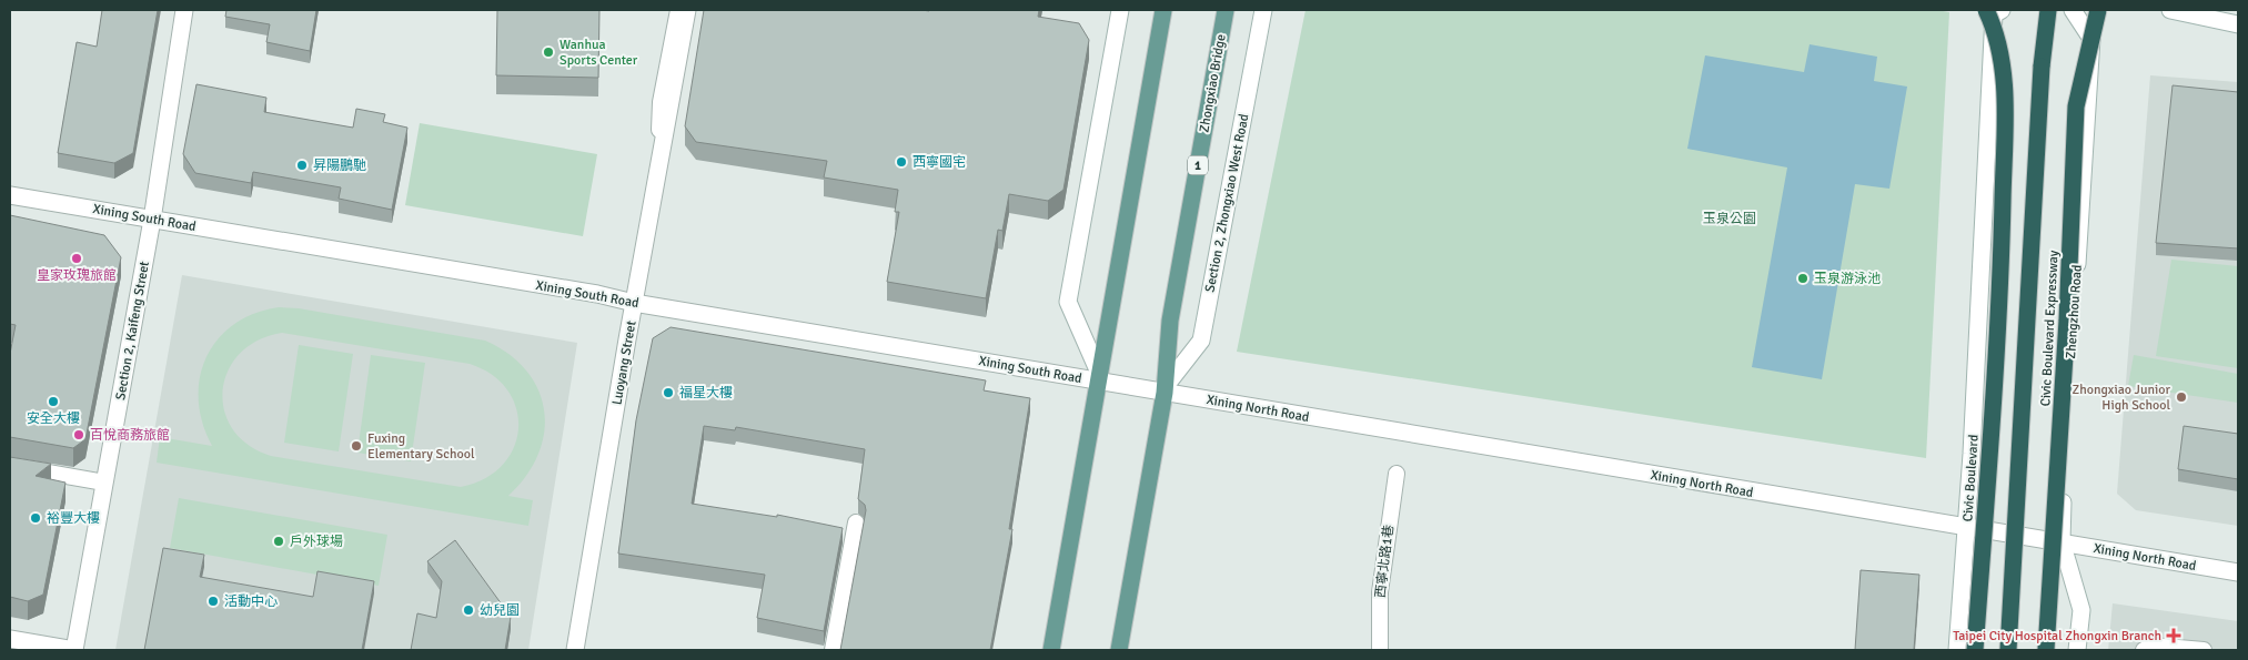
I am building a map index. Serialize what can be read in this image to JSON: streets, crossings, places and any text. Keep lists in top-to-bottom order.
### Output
{
  "streets": {
    "highway": ["Civic Boulevard Expressway"],
    "main road": ["Zhongxiao Bridge", "1", "Section 2, Zhongxiao West Road"],
    "street": [
      "Xining South Road",
      "Zhengzhou Road",
      "Section 2, Kaifeng Street",
      "Luoyang Street",
      "Xining North Road"
    ],
    "lane": ["西寧北路1巷"]
  },
  "crossings": [
    ["Zhongxiao Bridge", "Section 2, Zhongxiao West Road"],
    ["Section 2, Zhongxiao West Road", "Xining South Road"],
    ["Section 2, Zhongxiao West Road", "Xining North Road"],
    ["Xining South Road", "Section 2, Kaifeng Street"],
    ["Xining South Road", "Luoyang Street"],
    ["Xining South Road", "Xining North Road"],
    ["Zhengzhou Road", "Xining North Road"]
  ],
  "parks": ["玉泉公園"],
  "places": {
    "other": [
      "Wanhua Sports Center",
      "西寧國宅",
      "昇陽鵬馳",
      "皇家玫瑰旅館",
      "玉泉游泳池",
      "福星大樓",
      "Zhongxiao Junior High School",
      "安全大樓",
      "百悅商務旅館",
      "Fuxing Elementary School",
      "裕豐大樓",
      "戶外球場",
      "活動中心",
      "幼兒園"
    ],
    "health": ["Taipei City Hospital Zhongxin Branch"]
  }
}
